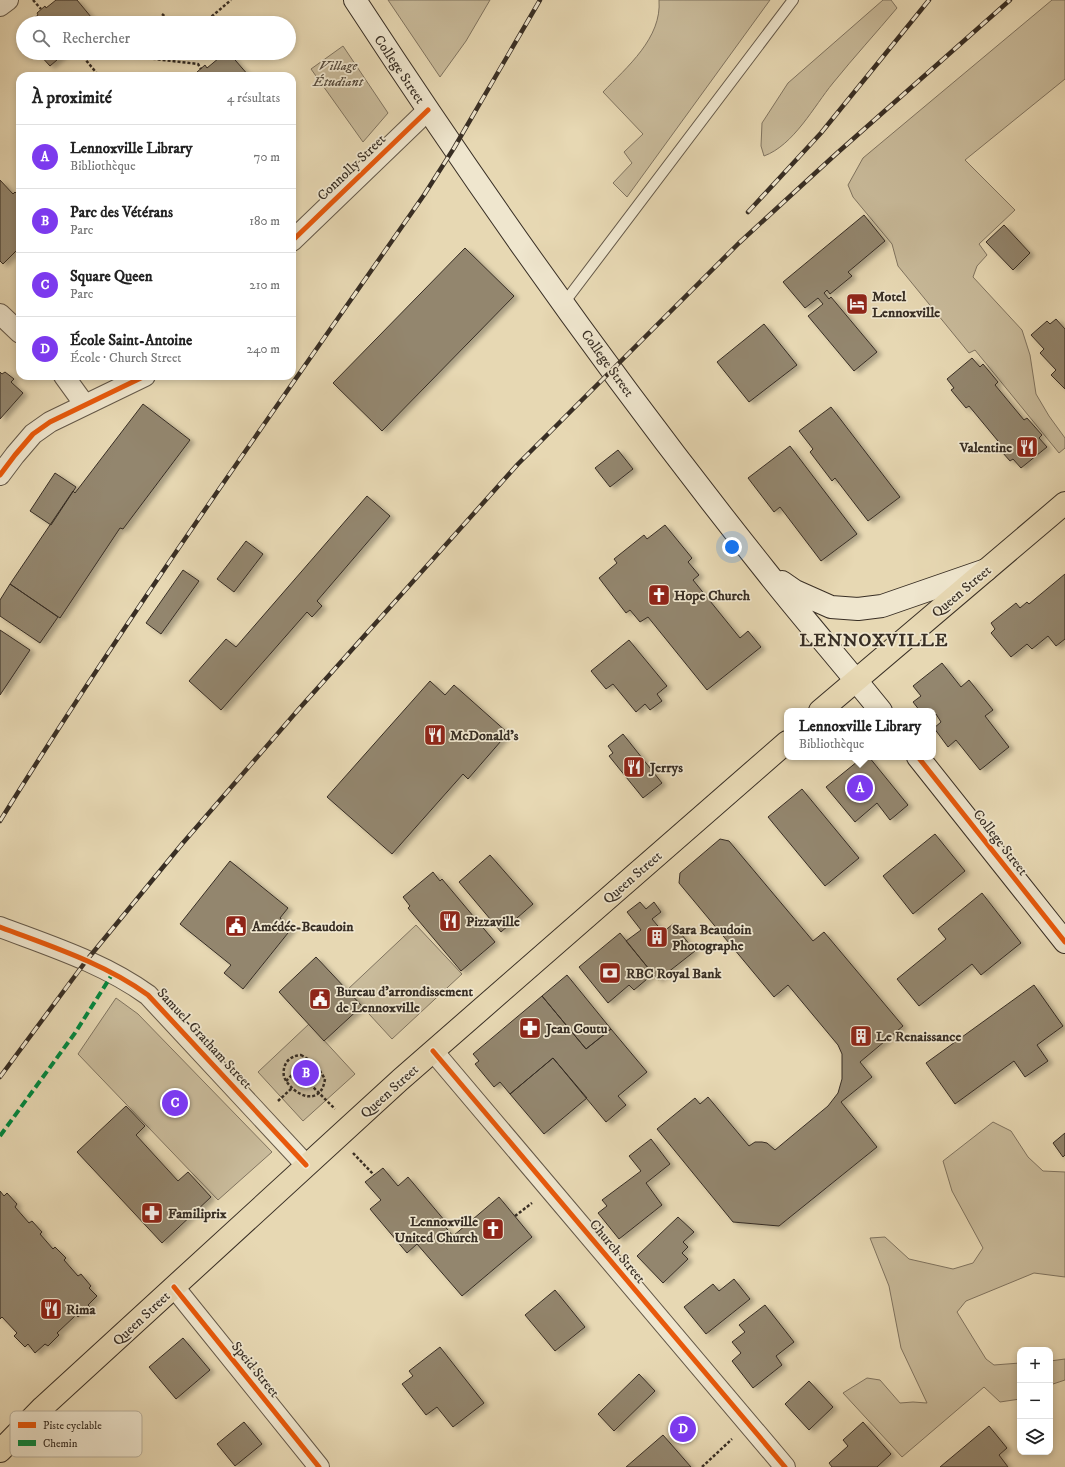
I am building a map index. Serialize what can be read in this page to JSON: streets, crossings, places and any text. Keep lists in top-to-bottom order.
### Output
{
  "streets": {
    "main road": ["College Street", "Queen Street"],
    "street": [
      "Connolly Street",
      "Samuel-Gratham Street",
      "Church Street",
      "Speid Street"
    ]
  },
  "crossings": [
    ["College Street", "Connolly Street"],
    ["College Street", "Queen Street"],
    ["Queen Street", "Samuel-Gratham Street"],
    ["Queen Street", "Church Street"],
    ["Queen Street", "Speid Street"]
  ],
  "districts": ["LENNOXVILLE"],
  "parks": ["Village Étudiant"],
  "places": {
    "hotel": ["Motel Lennoxville"],
    "restaurant": [
      "Valentine",
      "McDonald's",
      "Jerrys",
      "Pizzaville",
      "Rima"
    ],
    "church": ["Hope Church", "Lennoxville United Church"],
    "public building": ["Amédée-Beaudoin", "Bureau d'arrondissement de Lennoxville"],
    "building": ["Sara Beaudoin Photographe", "Le Renaissance"],
    "bank": ["RBC Royal Bank"],
    "pharmacy": ["Jean Coutu", "Familiprix"]
  },
  "legend": ["Piste cyclable", "Chemin"],
  "page": {
    "search": "Rechercher",
    "heading": ["À proximité", "4 résultats"],
    "list": [
      {
        "mark": "A",
        "name": "Lennoxville Library",
        "note": "Bibliothèque",
        "value": "70 m"
      },
      {
        "mark": "B",
        "name": "Parc des Vétérans",
        "note": "Parc",
        "value": "180 m"
      },
      {
        "mark": "C",
        "name": "Square Queen",
        "note": "Parc",
        "value": "210 m"
      },
      {
        "mark": "D",
        "name": "École Saint-Antoine",
        "note": "École · Church Street",
        "value": "240 m"
      }
    ],
    "popup": ["Lennoxville Library", "Bibliothèque"],
    "pins": [
      "A",
      "B",
      "C",
      "D"
    ],
    "map_buttons": ["+", "−"]
  }
}
